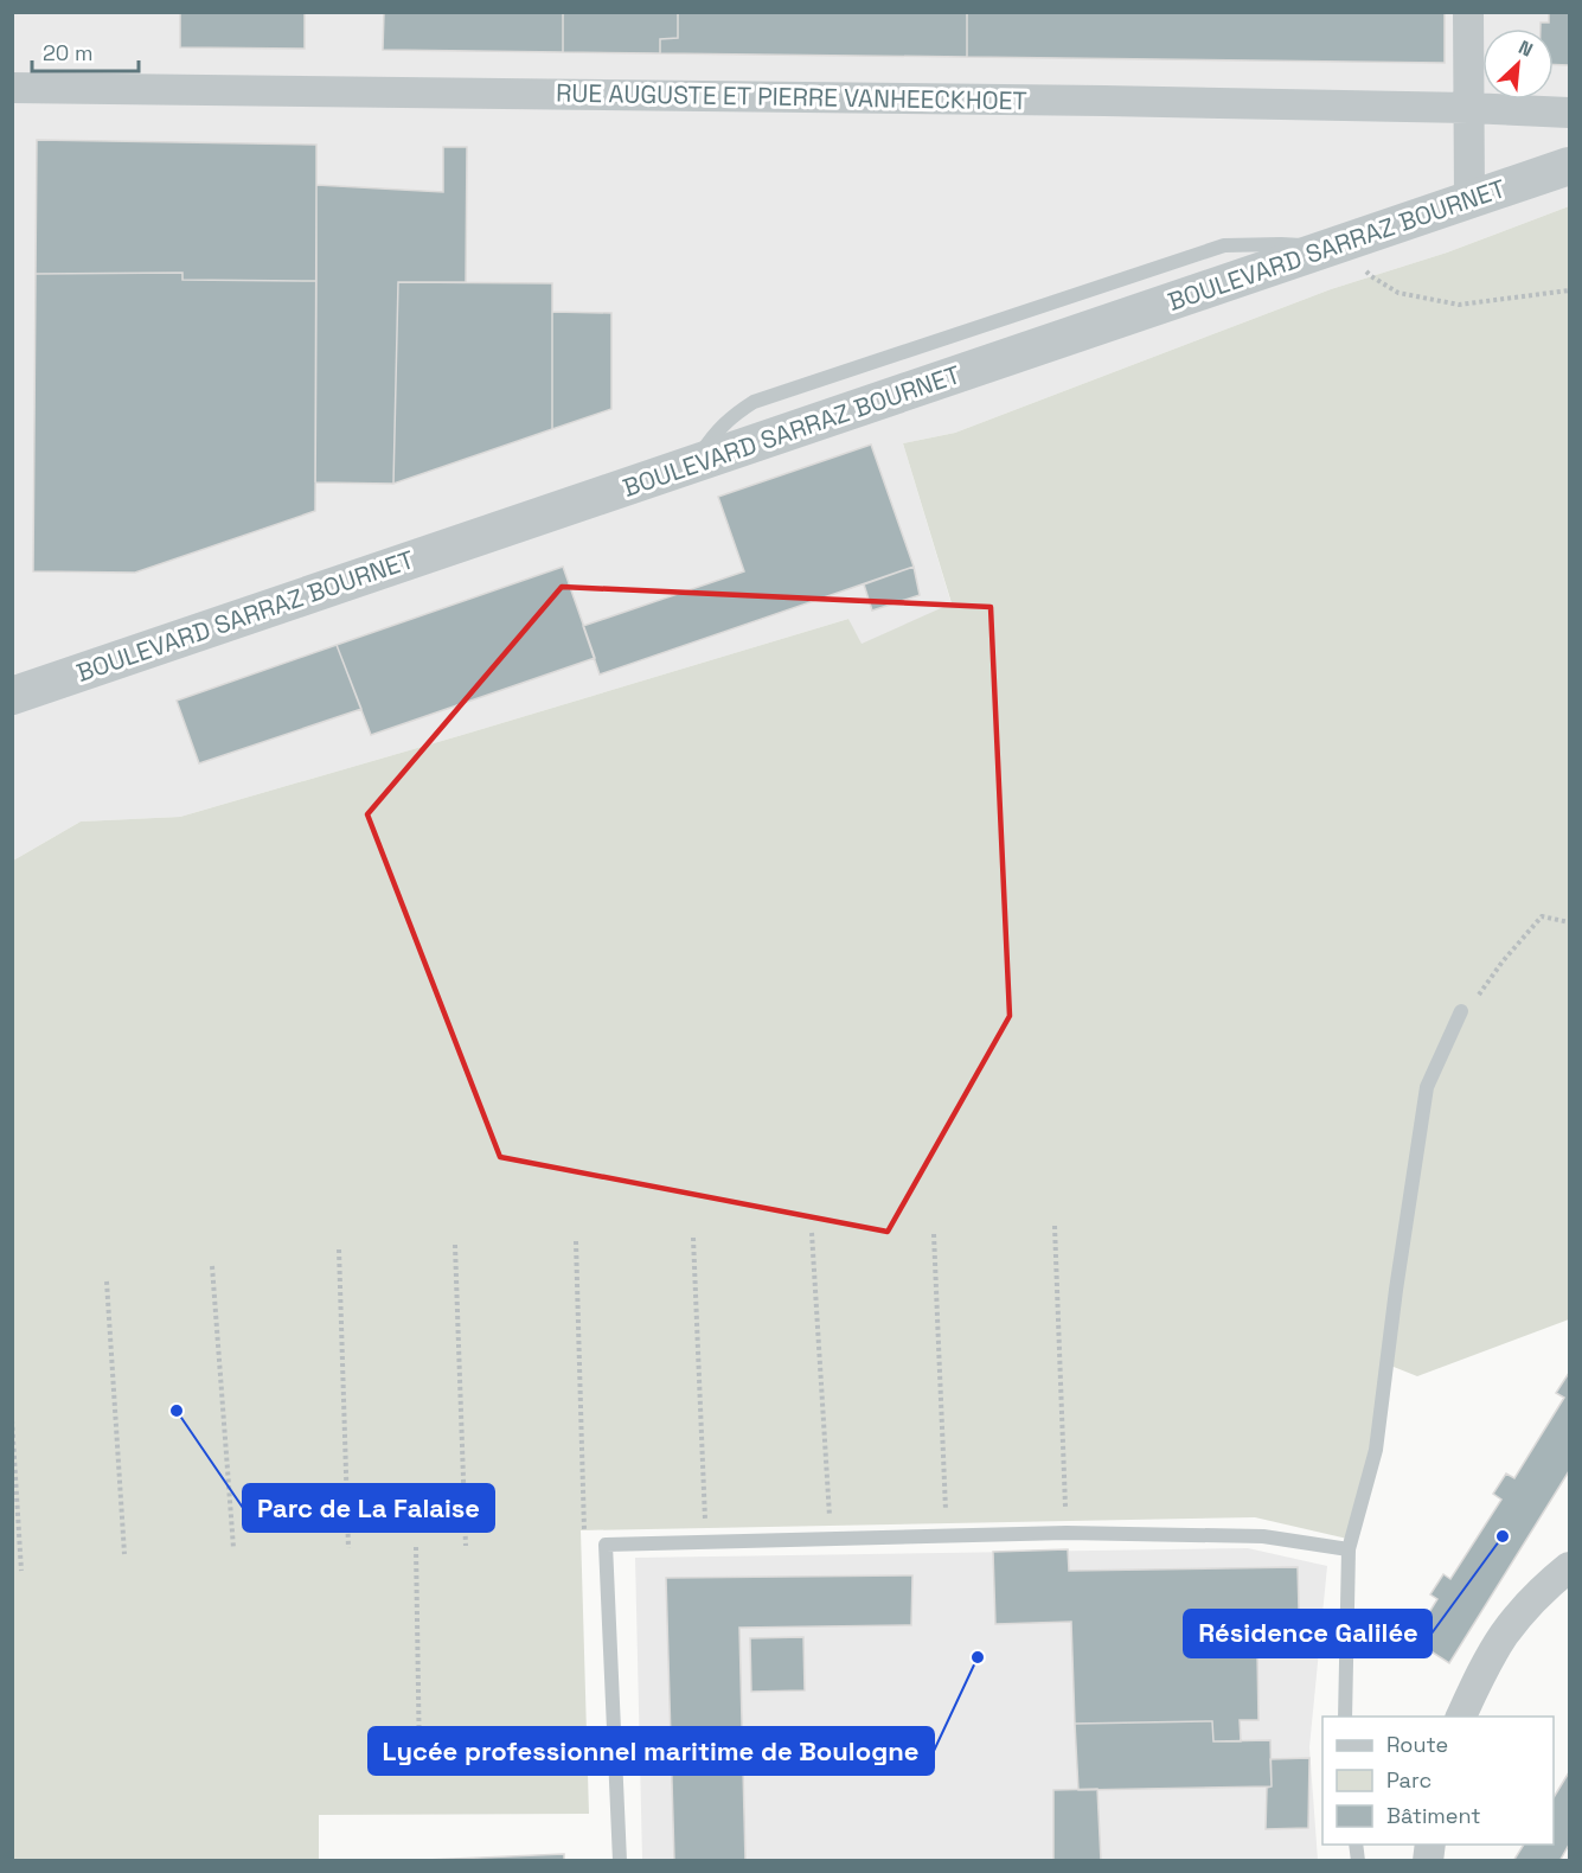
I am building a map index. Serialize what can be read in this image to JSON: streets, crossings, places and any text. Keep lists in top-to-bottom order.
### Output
{
  "streets": {
    "street": ["RUE AUGUSTE ET PIERRE VANHEECKHOET", "BOULEVARD SARRAZ BOURNET"]
  },
  "places": ["Parc de La Falaise", "Résidence Galilée", "Lycée professionnel maritime de Boulogne"],
  "legend": ["Route", "Parc", "Bâtiment"],
  "scale_bar": "20 m",
  "north": "top right"
}
